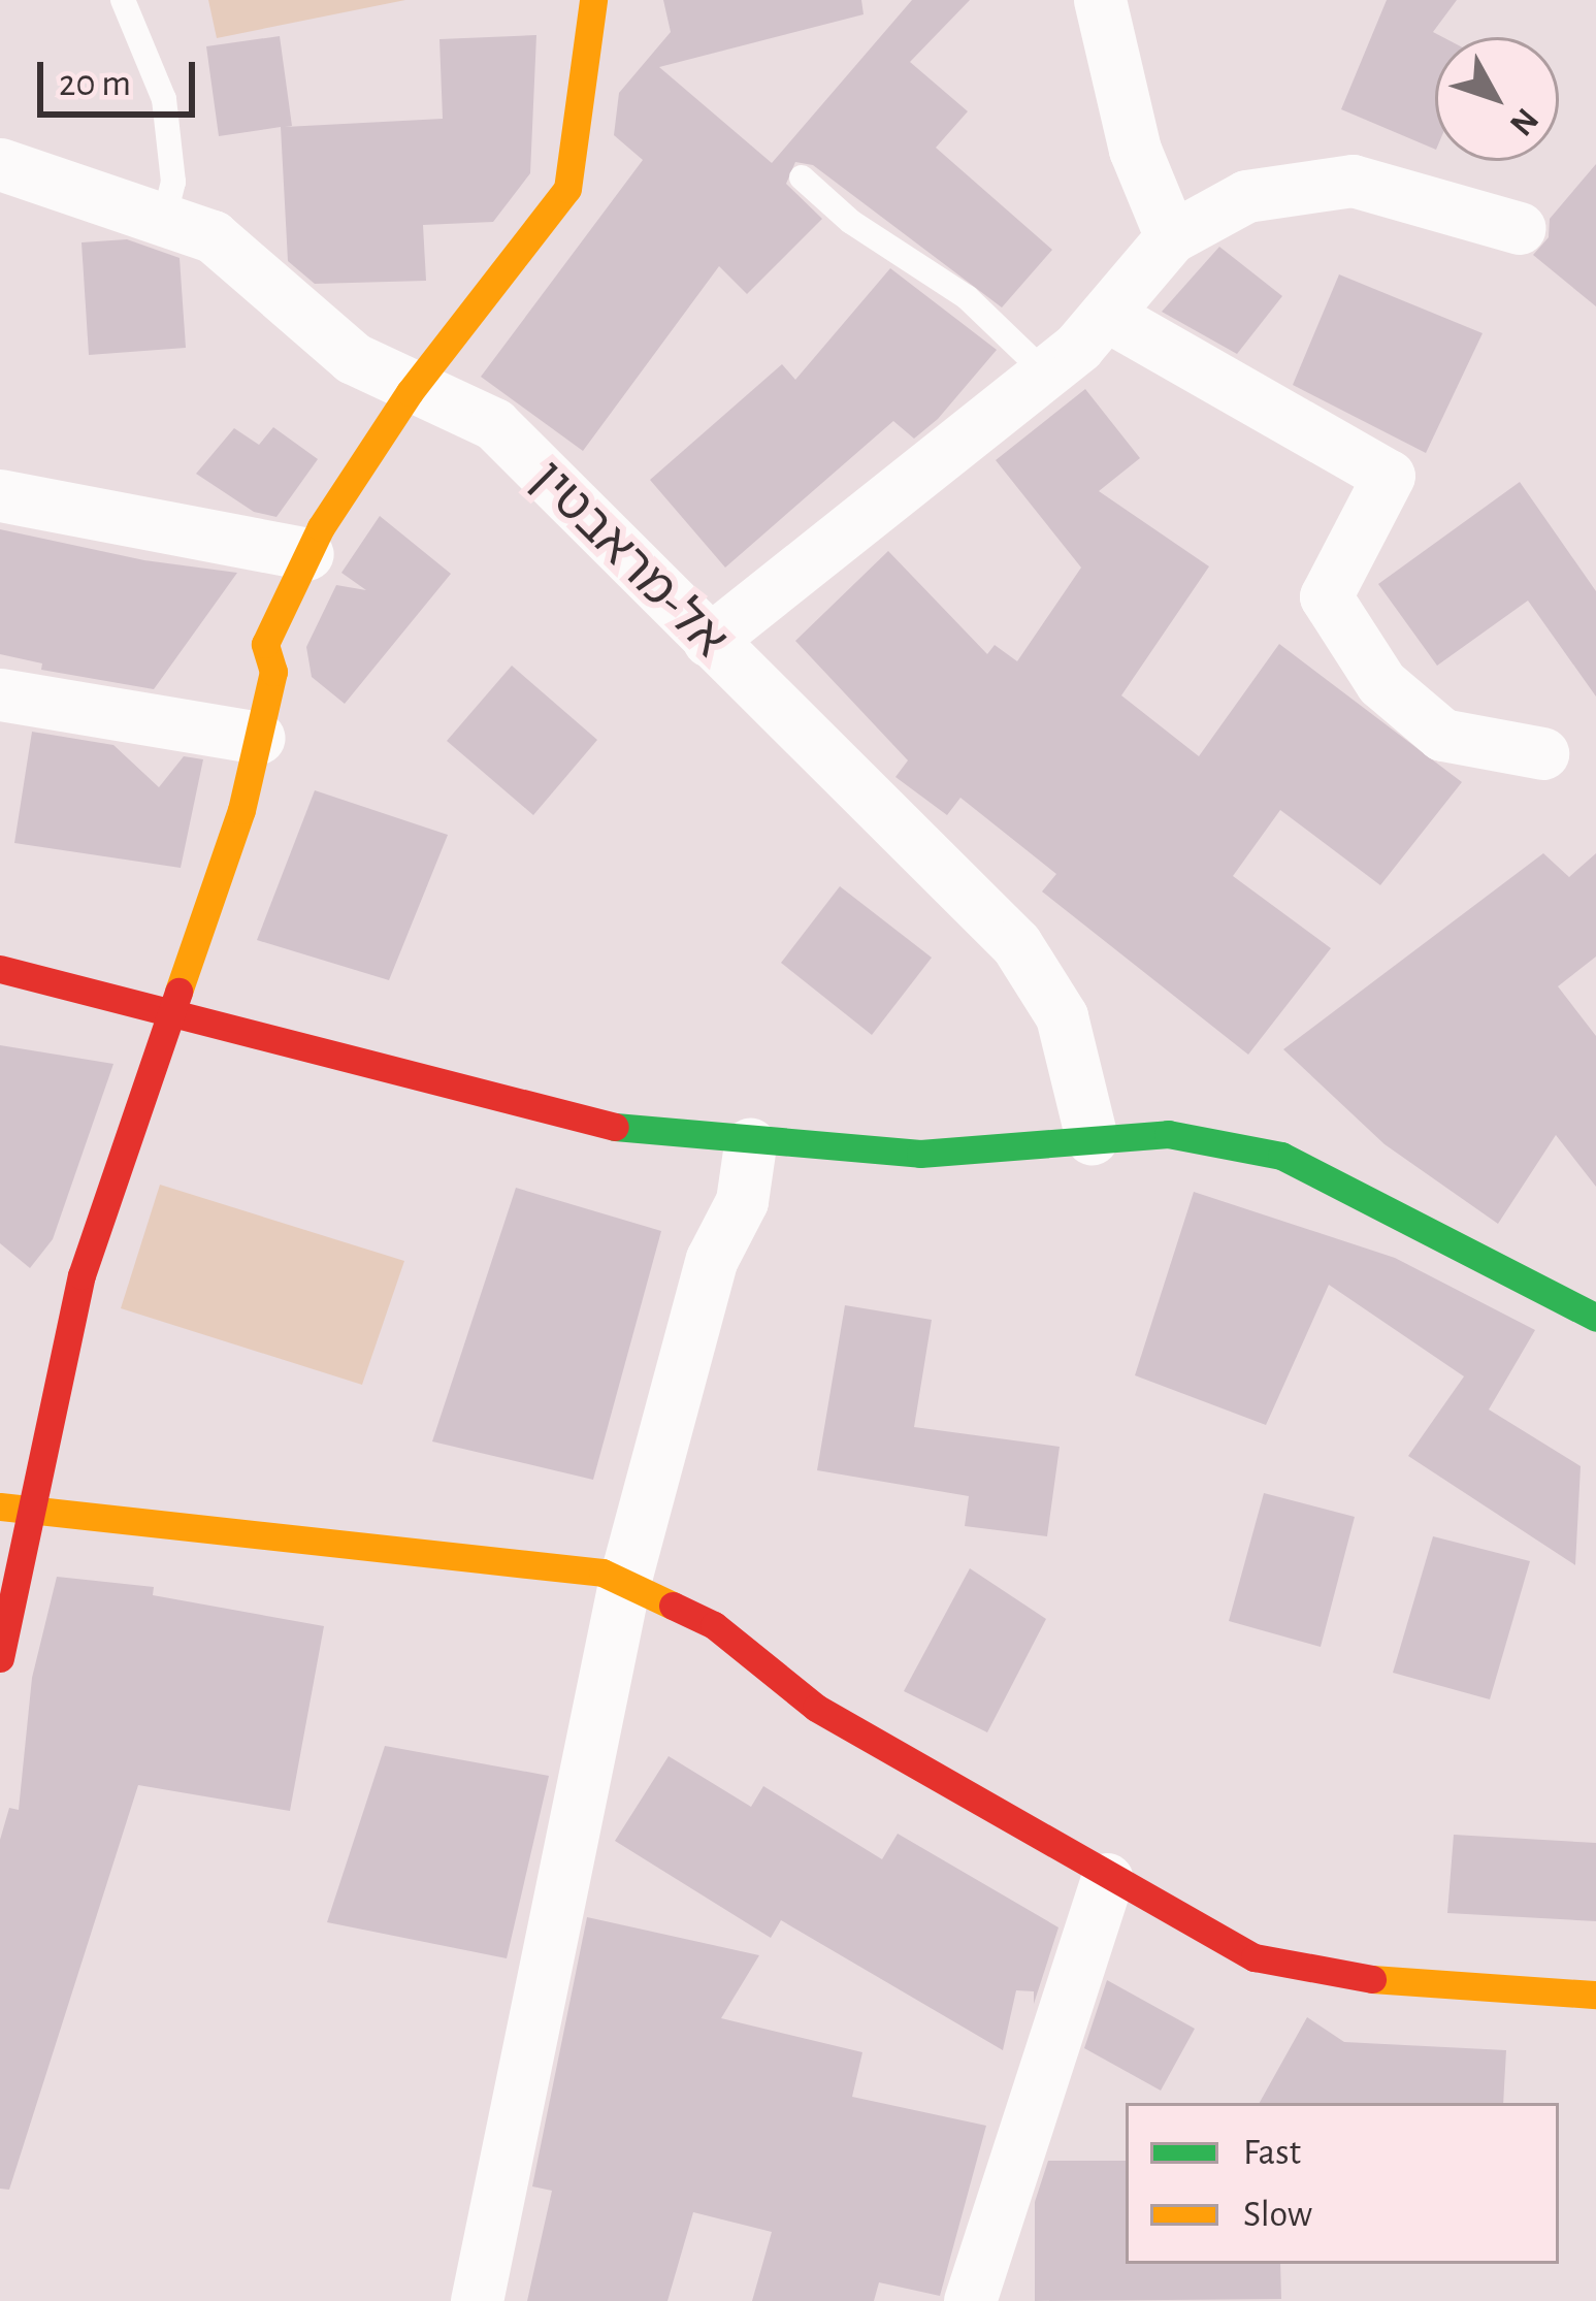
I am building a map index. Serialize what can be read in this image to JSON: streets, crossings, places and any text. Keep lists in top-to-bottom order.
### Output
{
  "streets": {
    "street": ["אל-מראבטין"]
  },
  "legend": ["Fast", "Slow"],
  "scale_bar": "20 m",
  "north": "bottom right"
}
